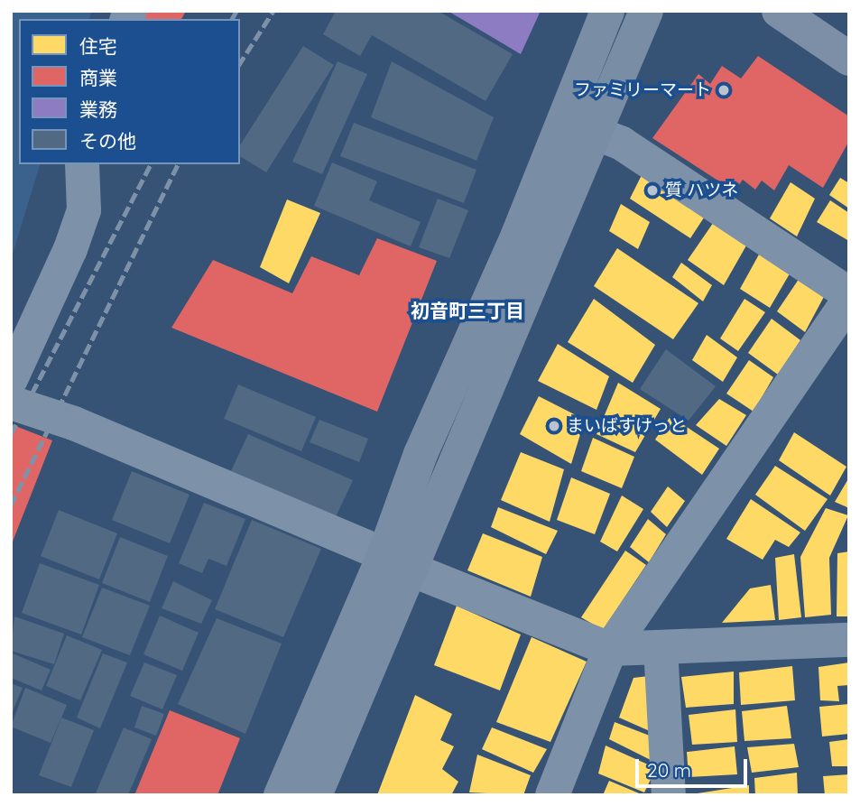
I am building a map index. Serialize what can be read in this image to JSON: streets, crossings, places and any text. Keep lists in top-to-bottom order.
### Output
{
  "districts": ["初音町三丁目"],
  "places": ["ファミリーマート", "質 ハツネ", "まいばすけっと"],
  "legend": [
    "住宅",
    "商業",
    "業務",
    "その他"
  ],
  "scale_bar": "20 m"
}
